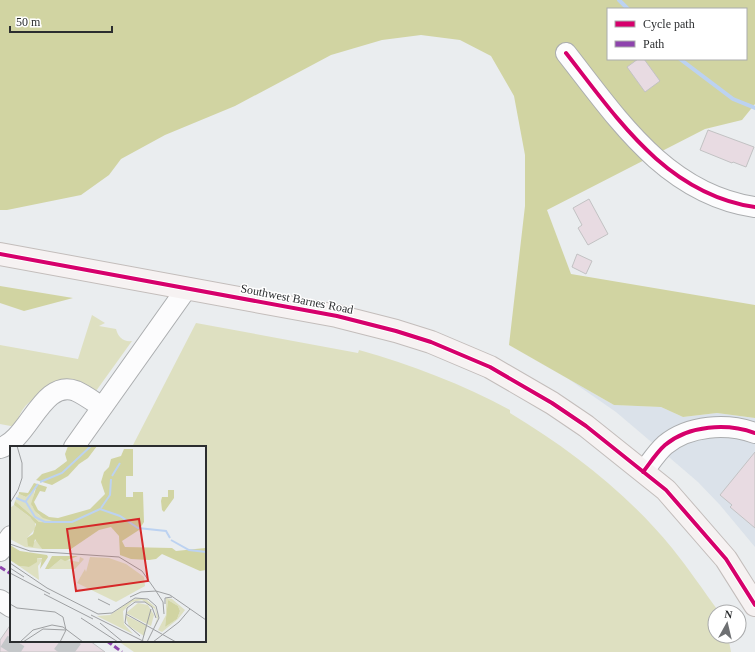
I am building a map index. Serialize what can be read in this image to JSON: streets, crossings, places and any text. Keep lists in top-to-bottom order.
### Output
{
  "streets": {
    "main road": ["Southwest Barnes Road"]
  },
  "legend": ["Cycle path", "Path"],
  "scale_bar": "50 m",
  "north": "top"
}
